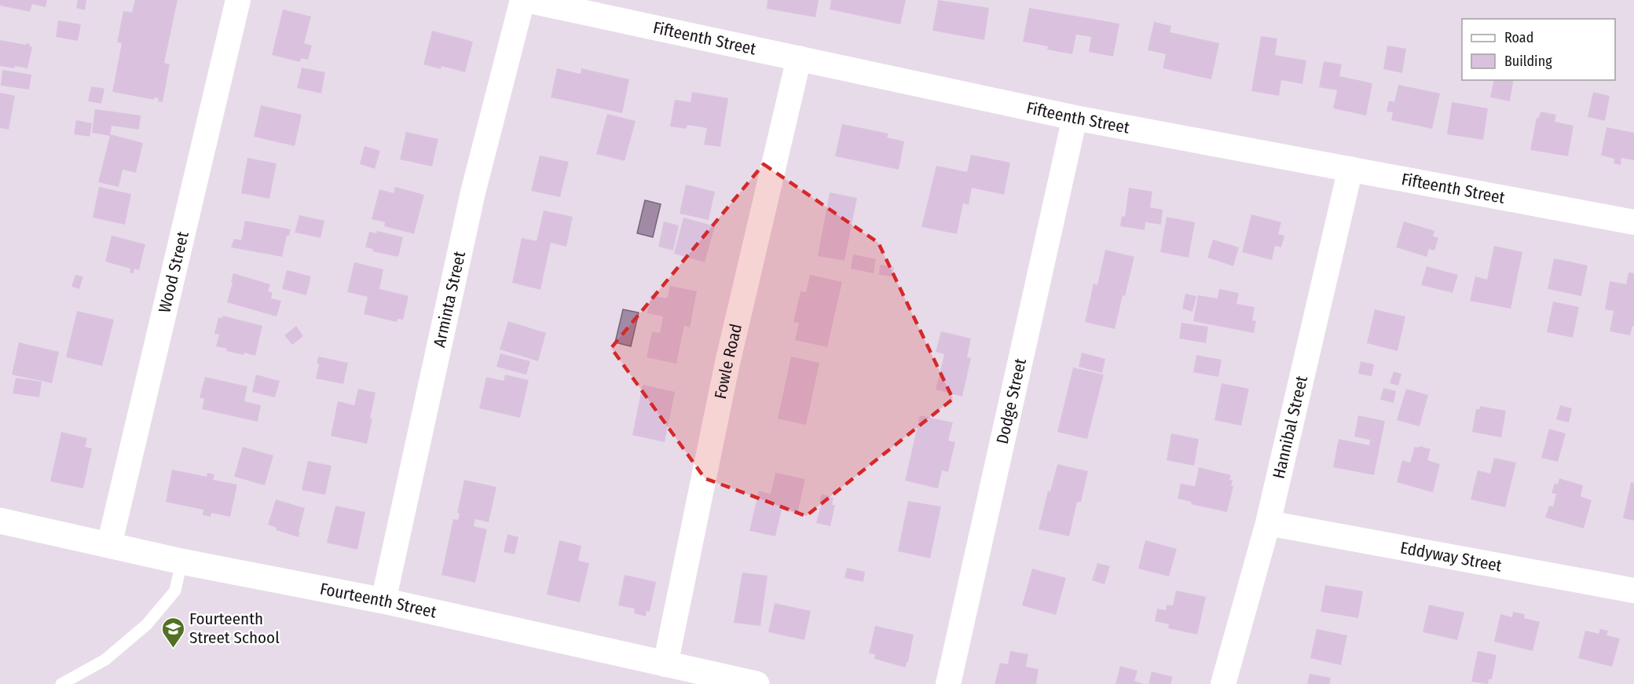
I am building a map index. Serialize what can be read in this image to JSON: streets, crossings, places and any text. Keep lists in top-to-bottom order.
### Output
{
  "streets": {
    "street": [
      "Fifteenth Street",
      "Wood Street",
      "Arminta Street",
      "Fowle Road",
      "Dodge Street",
      "Hannibal Street",
      "Eddyway Street",
      "Fourteenth Street"
    ]
  },
  "crossings": [
    ["Fifteenth Street", "Fowle Road"],
    ["Fifteenth Street", "Dodge Street"],
    ["Fifteenth Street", "Hannibal Street"],
    ["Wood Street", "Fourteenth Street"],
    ["Arminta Street", "Fourteenth Street"],
    ["Fowle Road", "Fourteenth Street"],
    ["Hannibal Street", "Eddyway Street"]
  ],
  "places": {
    "school or university": ["Fourteenth Street School"]
  },
  "legend": ["Road", "Building"]
}
